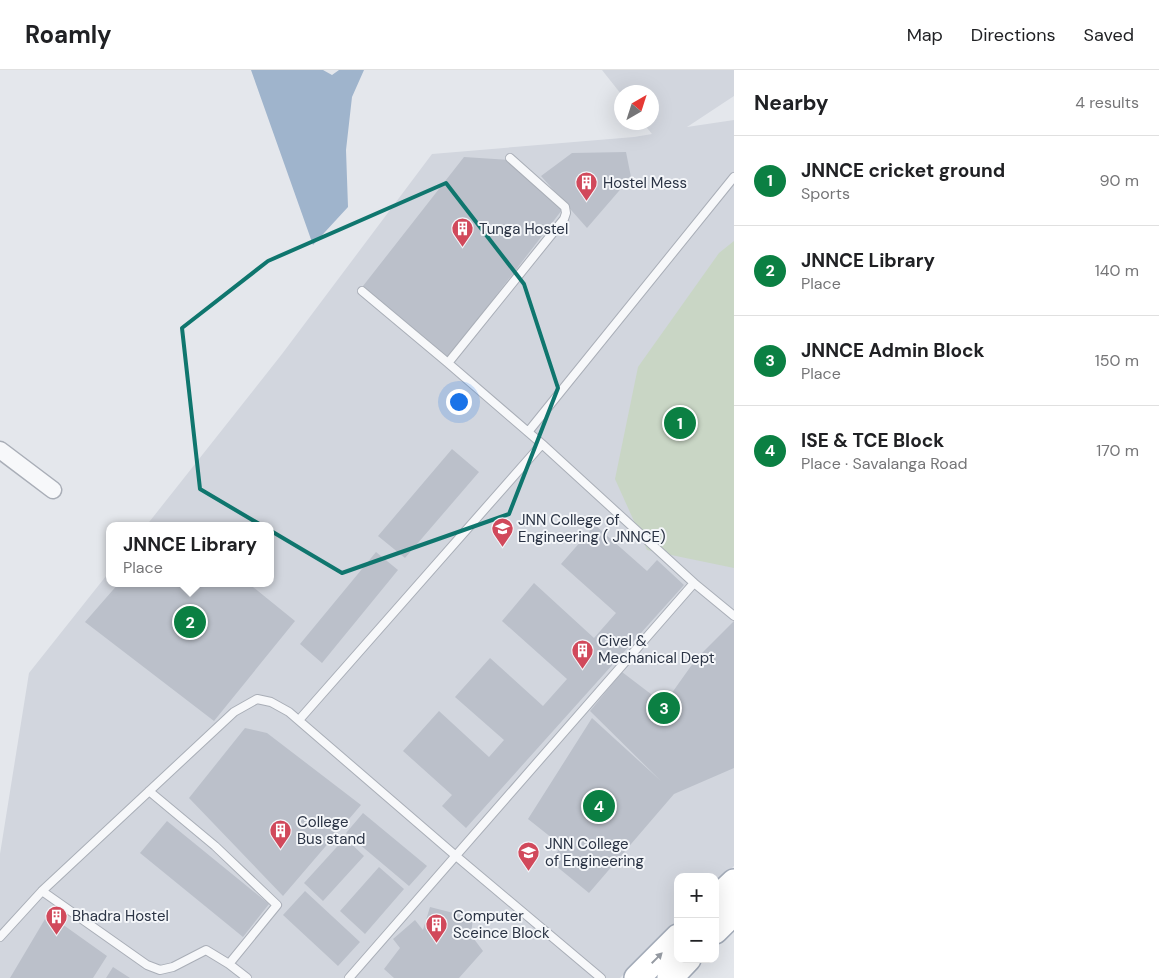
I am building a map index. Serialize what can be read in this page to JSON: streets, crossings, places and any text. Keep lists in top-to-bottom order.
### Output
{
  "places": {
    "building": [
      "Hostel Mess",
      "Tunga Hostel",
      "Civel & Mechanical Dept",
      "College Bus stand",
      "Bhadra Hostel",
      "Computer Sceince Block"
    ],
    "school or university": ["JNN College of Engineering ( JNNCE)", "JNN College of Engineering"]
  },
  "north": "top right",
  "page": {
    "header": "Roamly",
    "nav": ["Map", "Directions", "Saved"],
    "heading": ["Nearby", "4 results"],
    "list": [
      {
        "mark": "1",
        "name": "JNNCE cricket ground",
        "note": "Sports",
        "value": "90 m"
      },
      {
        "mark": "2",
        "name": "JNNCE Library",
        "note": "Place",
        "value": "140 m"
      },
      {
        "mark": "3",
        "name": "JNNCE Admin Block",
        "note": "Place",
        "value": "150 m"
      },
      {
        "mark": "4",
        "name": "ISE & TCE Block",
        "note": "Place · Savalanga Road",
        "value": "170 m"
      }
    ],
    "pins": [
      "1",
      "2",
      "3",
      "4"
    ],
    "popup": ["JNNCE Library", "Place"],
    "map_buttons": ["+", "−"]
  }
}
